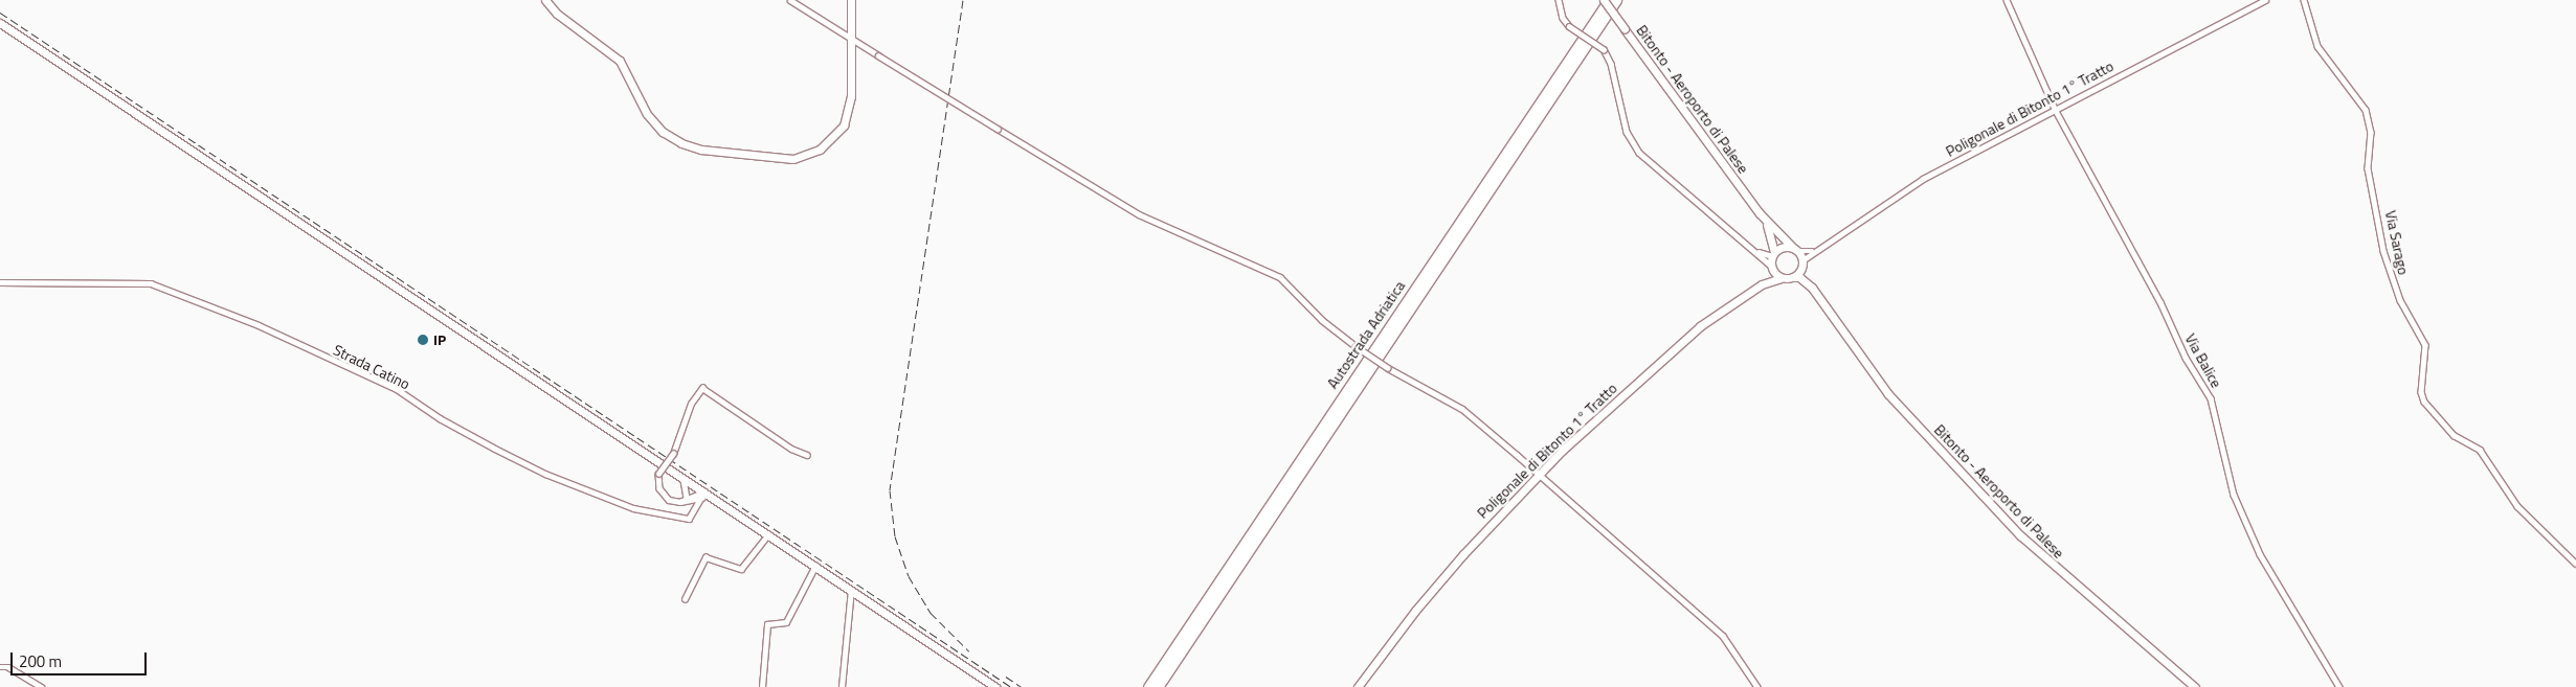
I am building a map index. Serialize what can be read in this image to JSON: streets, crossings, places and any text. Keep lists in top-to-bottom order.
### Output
{
  "streets": {
    "highway": ["Autostrada Adriatica"],
    "main road": ["Bitonto - Aeroporto di Palese", "Poligonale di Bitonto 1° Tratto"],
    "street": ["Via Sarago", "Via Balice", "Strada Catino"]
  },
  "crossings": [
    ["Poligonale di Bitonto 1° Tratto", "Via Balice"]
  ],
  "places": ["IP"],
  "scale_bar": "200 m"
}
